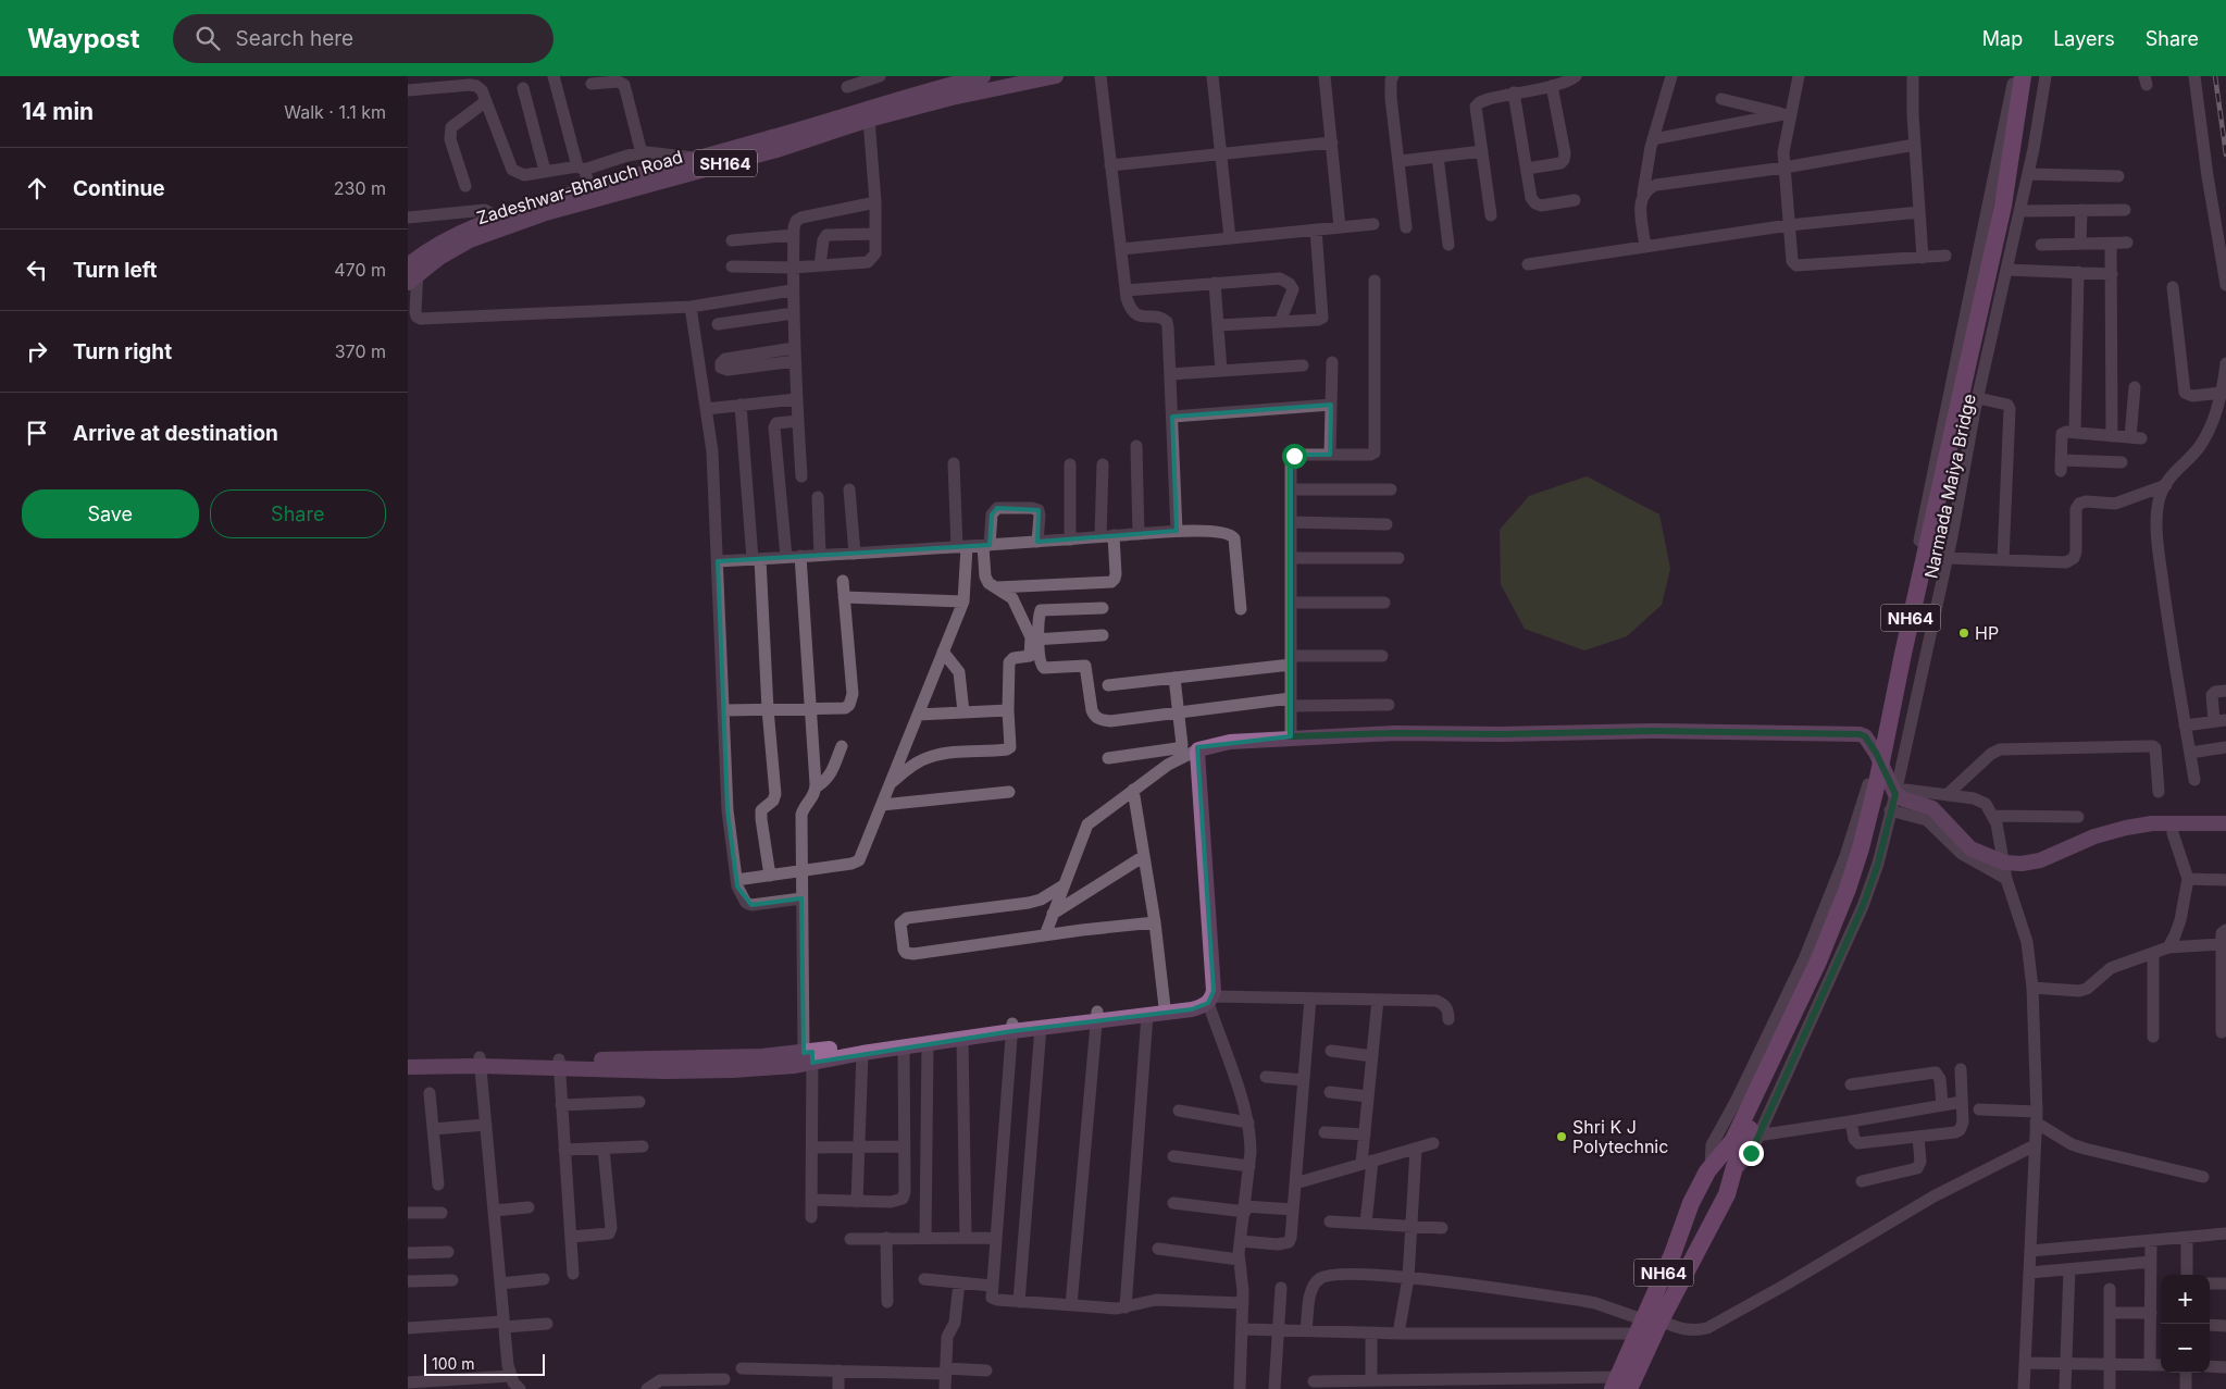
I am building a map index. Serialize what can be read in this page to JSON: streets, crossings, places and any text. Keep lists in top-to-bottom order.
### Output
{
  "streets": {
    "highway": ["Narmada Maiya Bridge", "NH64"],
    "main road": ["SH164", "Zadeshwar-Bharuch Road"]
  },
  "crossings": [
    ["Narmada Maiya Bridge", "NH64"]
  ],
  "places": ["HP", "Shri K J Polytechnic"],
  "scale_bar": "100 m",
  "page": {
    "header": "Waypost",
    "search": "Search here",
    "nav": ["Map", "Layers", "Share"],
    "heading": ["14 min", "Walk · 1.1 km"],
    "list": [
      ["Continue", "230 m"],
      ["Turn left", "470 m"],
      ["Turn right", "370 m"],
      "Arrive at destination"
    ],
    "buttons": ["Save", "Share"],
    "map_buttons": ["+", "−"],
    "scale": "100 m"
  }
}
